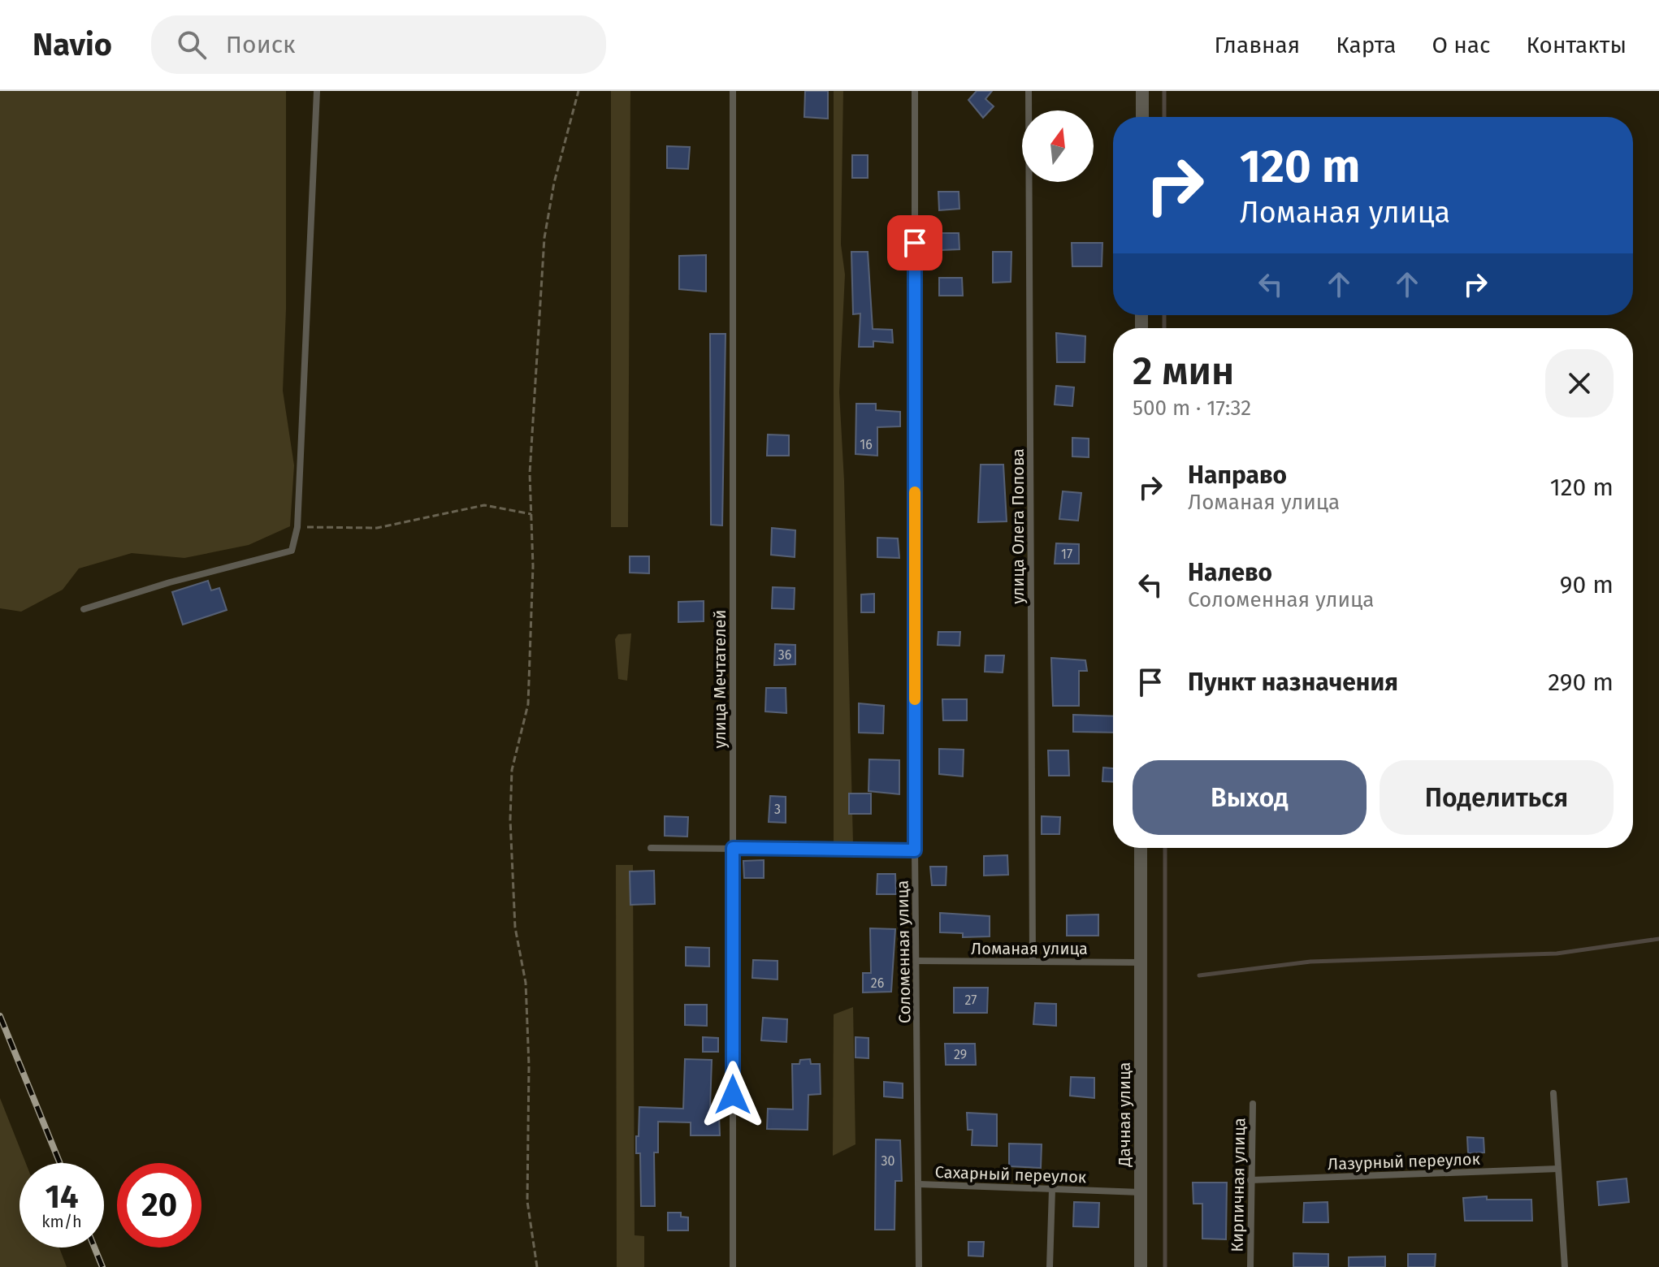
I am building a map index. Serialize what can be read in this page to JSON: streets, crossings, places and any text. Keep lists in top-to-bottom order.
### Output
{
  "streets": {
    "street": ["Дачная улица"],
    "lane": [
      "улица Олега Попова",
      "улица Мечтателей",
      "Ломаная улица",
      "Соломенная улица",
      "Лазурный переулок",
      "Сахарный переулок",
      "Кирпичная улица"
    ]
  },
  "crossings": [
    ["улица Олега Попова", "Ломаная улица"],
    ["Ломаная улица", "Соломенная улица"],
    ["Ломаная улица", "Дачная улица"],
    ["Соломенная улица", "Сахарный переулок"],
    ["Дачная улица", "Сахарный переулок"],
    ["Лазурный переулок", "Кирпичная улица"]
  ],
  "house_numbers": [
    "16",
    "17",
    "36",
    "3",
    "26",
    "27",
    "29",
    "30"
  ],
  "north": "top",
  "page": {
    "header": "Navio",
    "search": "Поиск",
    "nav": [
      "Главная",
      "Карта",
      "О нас",
      "Контакты"
    ],
    "turn": ["120 m", "Ломаная улица"],
    "heading": ["2 мин", "500 m · 17:32"],
    "list": [
      {
        "name": "Направо",
        "note": "Ломаная улица",
        "value": "120 m"
      },
      {
        "name": "Налево",
        "note": "Соломенная улица",
        "value": "90 m"
      },
      {
        "name": "Пункт назначения",
        "value": "290 m"
      }
    ],
    "buttons": ["Выход", "Поделиться"],
    "speed": "14 km/h",
    "limit": "20"
  }
}
